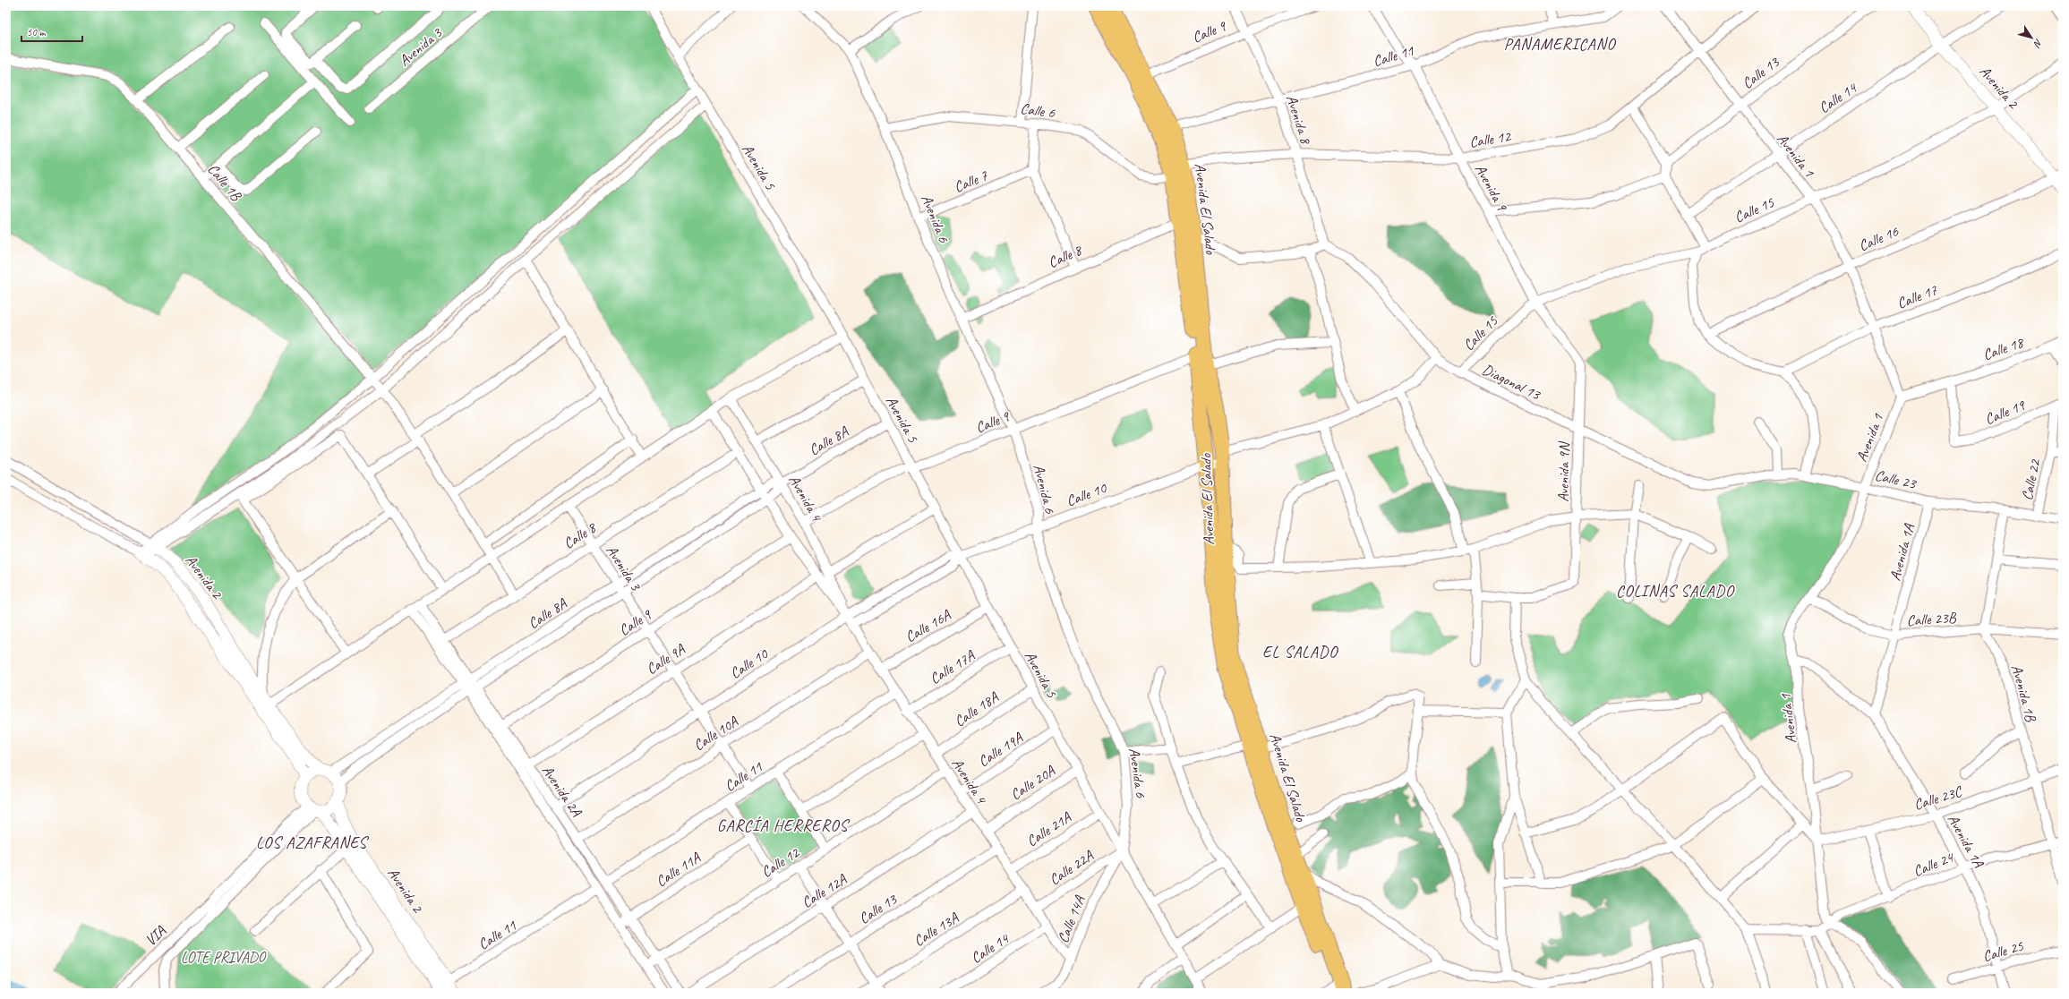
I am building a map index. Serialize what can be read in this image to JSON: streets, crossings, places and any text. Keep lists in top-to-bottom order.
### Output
{
  "streets": {
    "main road": ["Avenida El Salado"],
    "street": [
      "Calle 9",
      "Avenida 3",
      "Calle 11",
      "Calle 13",
      "Avenida 2",
      "Calle 14",
      "Calle 6",
      "Avenida 8",
      "Calle 12",
      "Avenida 1",
      "Avenida 5",
      "Calle 7",
      "Calle 1B",
      "Avenida 9",
      "Calle 15",
      "Avenida 6",
      "Calle 16",
      "Calle 8",
      "Calle 17",
      "Calle 18",
      "Diagonal 13",
      "Calle 19",
      "Calle 8A",
      "Avenida 9N",
      "Calle 23",
      "Calle 22",
      "Calle 10",
      "Avenida 4",
      "Avenida 1A",
      "Calle 23B",
      "Calle 16A",
      "Calle 9A",
      "Calle 17A",
      "Avenida 1B",
      "Calle 18A",
      "Calle 10A",
      "Calle 19A",
      "Calle 20A",
      "Avenida 2A",
      "Calle 23C",
      "Calle 21A",
      "Calle 24",
      "Calle 22A",
      "Calle 11A",
      "Calle 12A",
      "Calle 14A",
      "Calle 13A",
      "VIA",
      "Calle 25"
    ]
  },
  "crossings": [
    ["Calle 9", "Avenida 3"],
    ["Calle 9", "Avenida 8"],
    ["Calle 9", "Avenida 5"],
    ["Calle 9", "Avenida El Salado"],
    ["Calle 9", "Avenida 6"],
    ["Calle 9", "Avenida 4"],
    ["Calle 9", "Avenida 2A"],
    ["Avenida 3", "Calle 11"],
    ["Avenida 3", "Calle 8"],
    ["Avenida 3", "Calle 8A"],
    ["Avenida 3", "Calle 10"],
    ["Avenida 3", "Calle 9A"],
    ["Avenida 3", "Calle 10A"],
    ["Calle 11", "Avenida 2"],
    ["Calle 11", "Avenida 8"],
    ["Calle 11", "Avenida 9"],
    ["Calle 11", "Avenida El Salado"],
    ["Calle 11", "Avenida 4"],
    ["Calle 11", "Avenida 2A"],
    ["Calle 13", "Avenida 1"],
    ["Calle 13", "Avenida 4"],
    ["Avenida 2", "Calle 14"],
    ["Avenida 2", "Calle 15"],
    ["Avenida 2", "Calle 16"],
    ["Avenida 2", "Calle 8A"],
    ["Calle 14", "Avenida 1"],
    ["Calle 14", "Avenida 4"],
    ["Calle 6", "Avenida El Salado"],
    ["Calle 6", "Avenida 6"],
    ["Avenida 8", "Calle 12"],
    ["Avenida 8", "Diagonal 13"],
    ["Calle 12", "Avenida 1"],
    ["Calle 12", "Avenida 9"],
    ["Calle 12", "Avenida El Salado"],
    ["Calle 12", "Avenida 4"],
    ["Calle 12", "Avenida 2A"],
    ["Avenida 1", "Calle 15"],
    ["Avenida 1", "Calle 16"],
    ["Avenida 1", "Calle 17"],
    ["Avenida 1", "Calle 18"],
    ["Avenida 1", "Calle 23"],
    ["Avenida 1", "Avenida 1A"],
    ["Avenida 1", "Calle 23B"],
    ["Avenida 1", "Calle 23C"],
    ["Avenida 1", "Calle 24"],
    ["Avenida 5", "Avenida 6"],
    ["Avenida 5", "Calle 8A"],
    ["Avenida 5", "Calle 10"],
    ["Avenida 5", "Calle 16A"],
    ["Avenida 5", "Calle 17A"],
    ["Avenida 5", "Calle 18A"],
    ["Avenida 5", "Calle 19A"],
    ["Avenida 5", "Calle 20A"],
    ["Avenida 5", "Calle 21A"],
    ["Avenida 5", "Calle 22A"],
    ["Avenida 5", "Calle 14A"],
    ["Calle 7", "Avenida 6"],
    ["Calle 1B", "Calle 8"],
    ["Avenida 9", "Calle 15"],
    ["Avenida 9", "Avenida 9N"],
    ["Avenida El Salado", "Calle 8"],
    ["Avenida El Salado", "Calle 10"],
    ["Calle 15", "Diagonal 13"],
    ["Avenida 6", "Calle 8"],
    ["Avenida 6", "Calle 10"],
    ["Avenida 6", "Calle 22A"],
    ["Avenida 6", "Calle 14A"],
    ["Calle 8", "Avenida 4"],
    ["Calle 8", "Avenida 2A"],
    ["Calle 18", "Calle 19"],
    ["Diagonal 13", "Avenida 9N"],
    ["Diagonal 13", "Calle 23"],
    ["Calle 19", "Calle 22"],
    ["Calle 8A", "Avenida 4"],
    ["Calle 8A", "Avenida 2A"],
    ["Calle 23", "Calle 22"],
    ["Calle 23", "Avenida 1A"],
    ["Calle 10", "Avenida 4"],
    ["Calle 10", "Avenida 2A"],
    ["Avenida 4", "Calle 16A"],
    ["Avenida 4", "Calle 9A"],
    ["Avenida 4", "Calle 17A"],
    ["Avenida 4", "Calle 18A"],
    ["Avenida 4", "Calle 10A"],
    ["Avenida 4", "Calle 19A"],
    ["Avenida 4", "Calle 20A"],
    ["Avenida 4", "Calle 21A"],
    ["Avenida 4", "Calle 22A"],
    ["Avenida 4", "Calle 12A"],
    ["Avenida 4", "Calle 14A"],
    ["Avenida 4", "Calle 13A"],
    ["Avenida 1A", "Calle 23B"],
    ["Avenida 1A", "Calle 23C"],
    ["Avenida 1A", "Calle 24"],
    ["Avenida 1A", "Calle 25"],
    ["Calle 23B", "Avenida 1B"],
    ["Calle 9A", "Avenida 2A"],
    ["Avenida 1B", "Calle 23C"],
    ["Avenida 1B", "Calle 24"],
    ["Calle 10A", "Avenida 2A"],
    ["Avenida 2A", "Calle 11A"],
    ["Calle 22A", "Calle 14A"]
  ],
  "districts": [
    "PANAMERICANO",
    "COLINAS SALADO",
    "EL SALADO",
    "GARCÍA HERREROS",
    "LOS AZAFRANES"
  ],
  "parks": ["LOTE PRIVADO"],
  "scale_bar": "50 m",
  "north": "bottom right"
}
